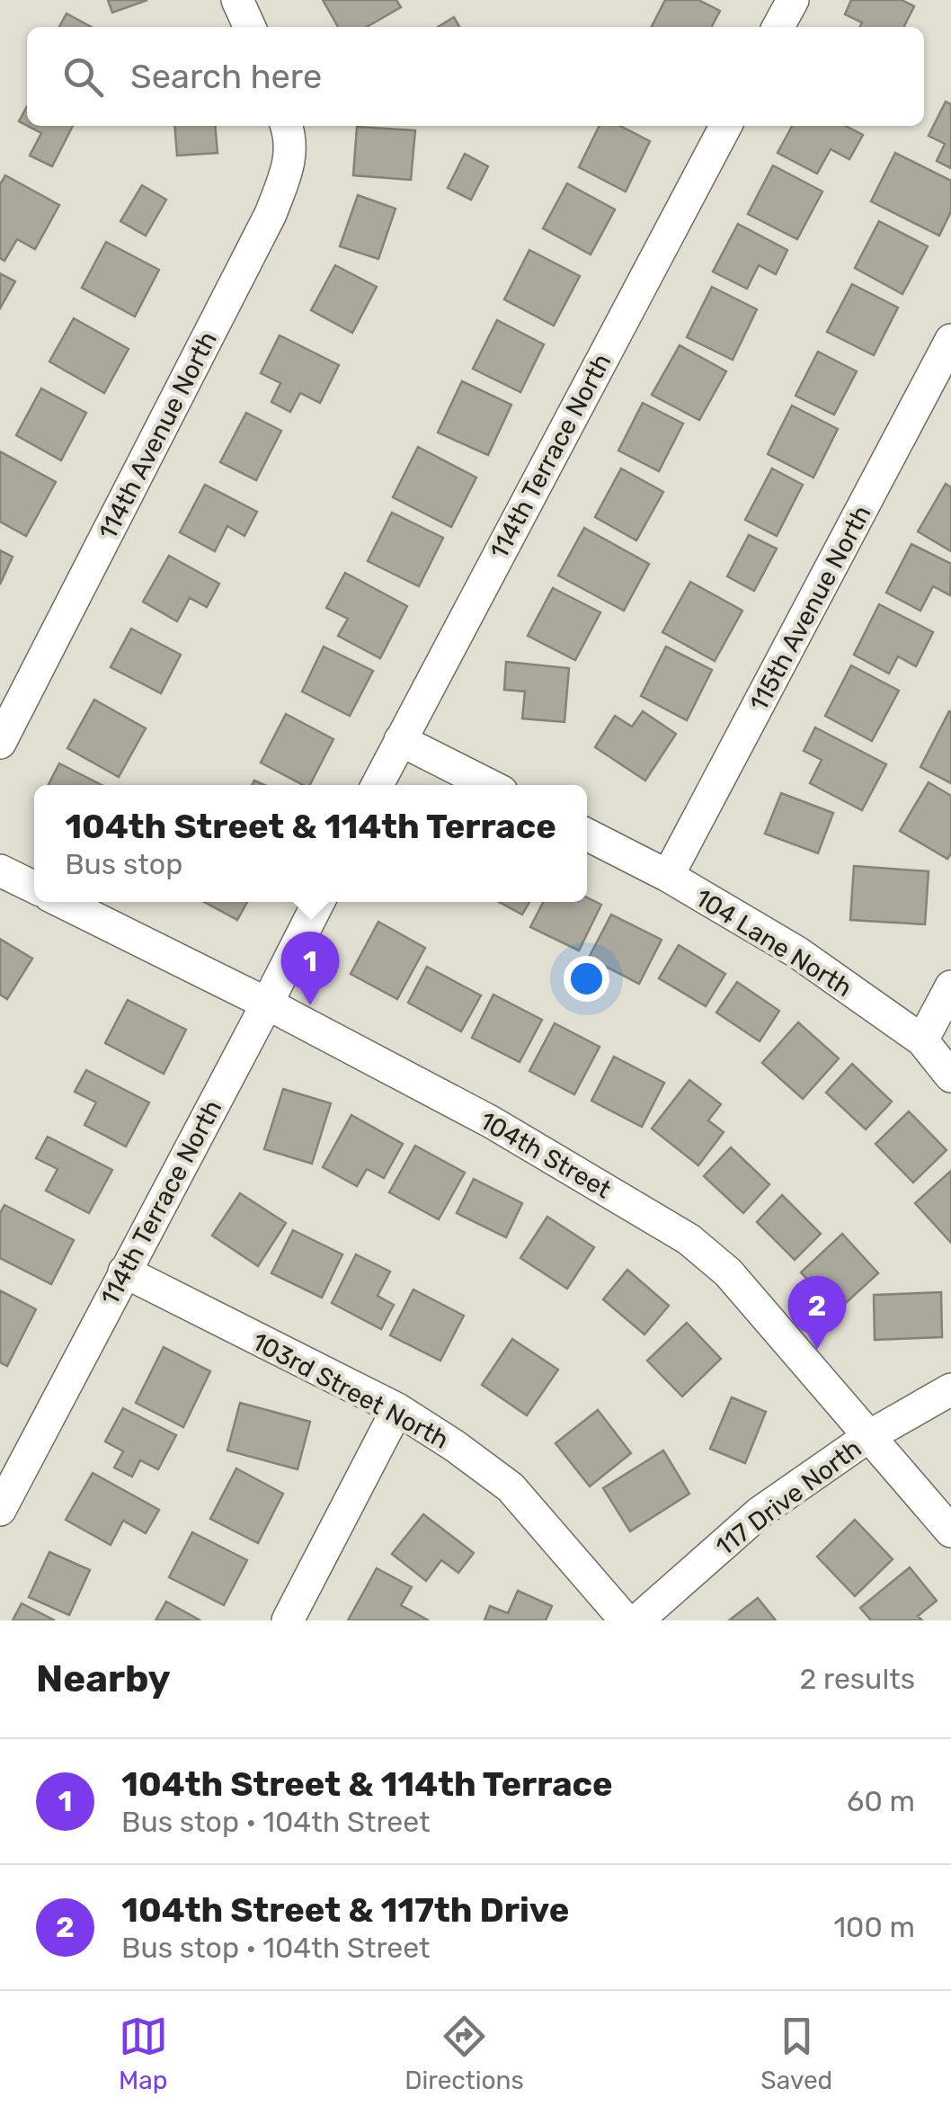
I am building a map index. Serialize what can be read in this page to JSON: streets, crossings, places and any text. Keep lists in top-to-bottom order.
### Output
{
  "streets": {
    "street": [
      "114th Avenue North",
      "114th Terrace North",
      "115th Avenue North",
      "104 Lane North",
      "104th Street",
      "103rd Street North",
      "117 Drive North"
    ]
  },
  "crossings": [
    ["114th Terrace North", "104th Street"],
    ["114th Terrace North", "103rd Street North"],
    ["115th Avenue North", "104 Lane North"],
    ["104th Street", "117 Drive North"]
  ],
  "page": {
    "search": "Search here",
    "popup": ["104th Street & 114th Terrace", "Bus stop"],
    "pins": ["1", "2"],
    "heading": ["Nearby", "2 results"],
    "list": [
      {
        "mark": "1",
        "name": "104th Street & 114th Terrace",
        "note": "Bus stop · 104th Street",
        "value": "60 m"
      },
      {
        "mark": "2",
        "name": "104th Street & 117th Drive",
        "note": "Bus stop · 104th Street",
        "value": "100 m"
      }
    ],
    "nav": ["Map", "Directions", "Saved"]
  }
}
